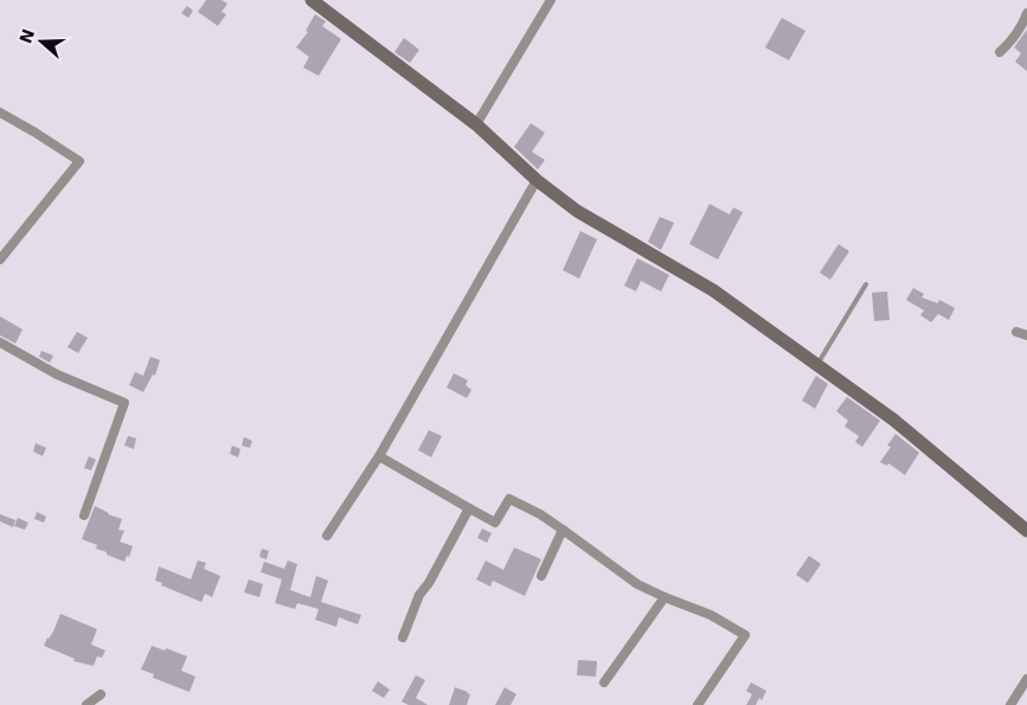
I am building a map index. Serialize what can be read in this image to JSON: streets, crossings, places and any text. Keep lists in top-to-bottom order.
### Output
{
  "north": "left"
}
